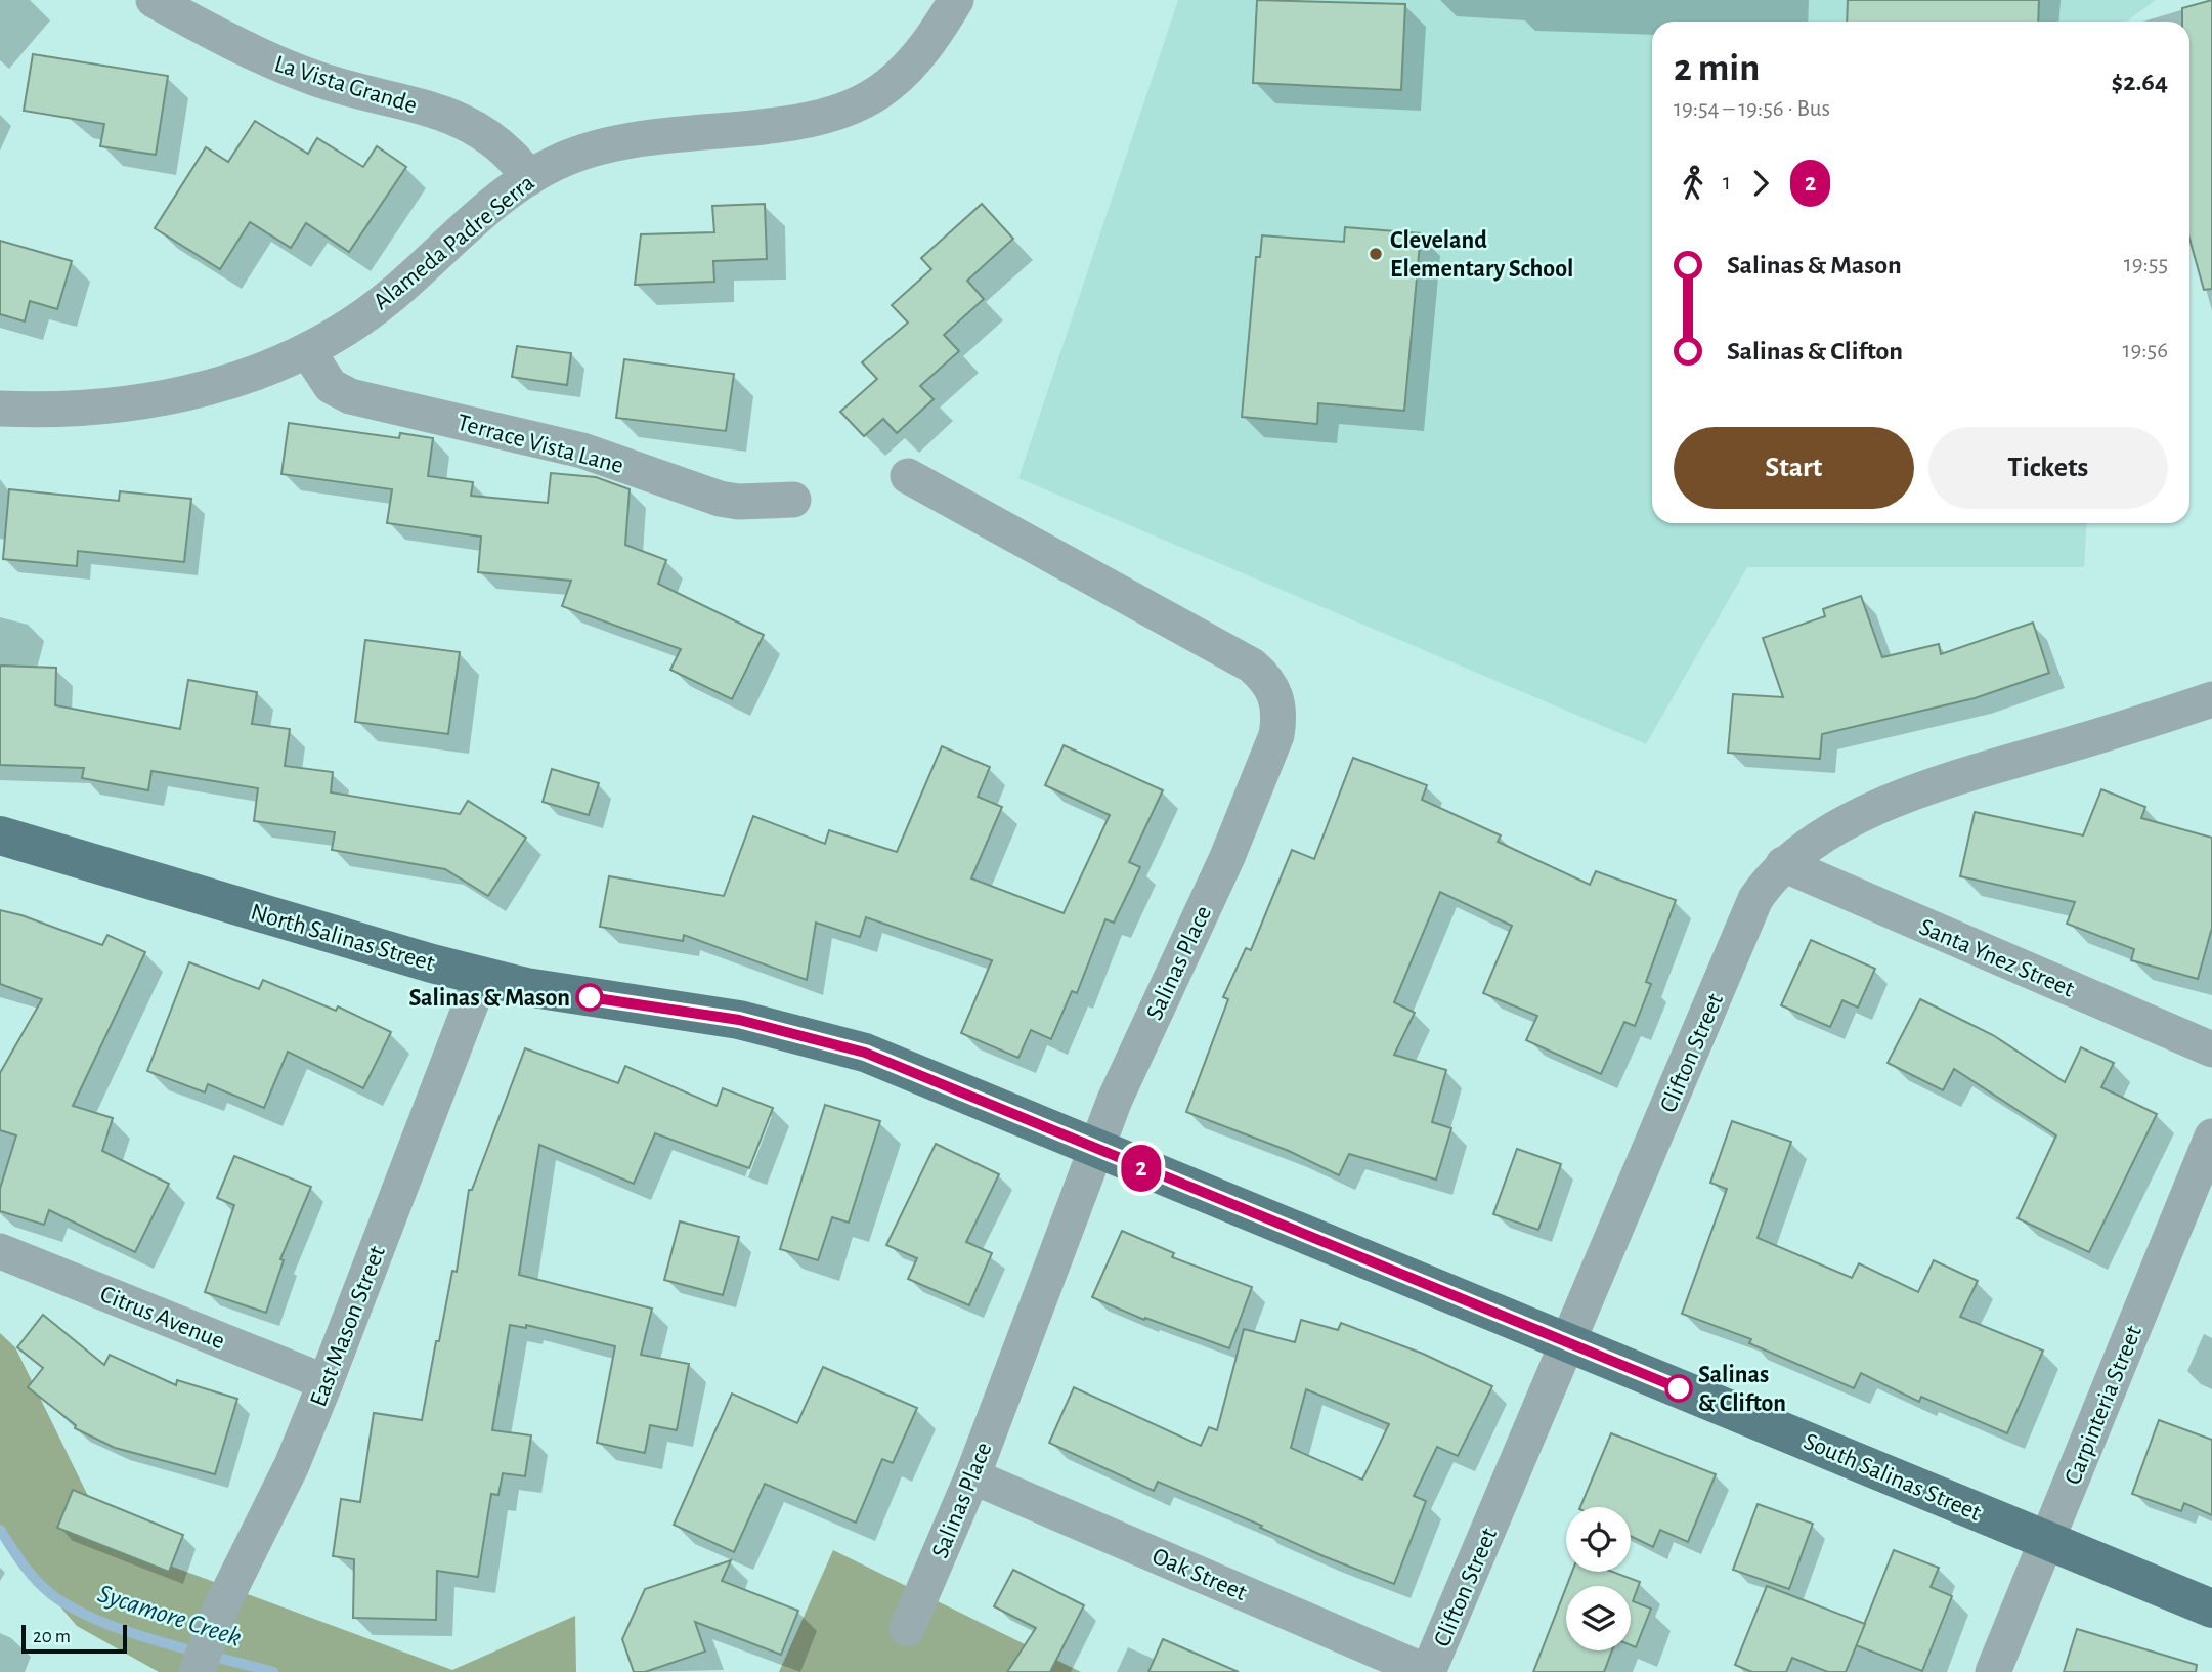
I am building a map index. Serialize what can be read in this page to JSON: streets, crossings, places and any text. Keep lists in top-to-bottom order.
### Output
{
  "streets": {
    "main road": ["North Salinas Street", "South Salinas Street"],
    "street": [
      "La Vista Grande",
      "Alameda Padre Serra",
      "Terrace Vista Lane",
      "Santa Ynez Street",
      "Salinas Place",
      "Clifton Street",
      "Citrus Avenue",
      "East Mason Street",
      "Carpinteria Street",
      "Oak Street"
    ]
  },
  "crossings": [
    ["La Vista Grande", "Alameda Padre Serra"],
    ["Alameda Padre Serra", "Terrace Vista Lane"],
    ["North Salinas Street", "Salinas Place"],
    ["North Salinas Street", "East Mason Street"],
    ["North Salinas Street", "South Salinas Street"],
    ["Santa Ynez Street", "Clifton Street"],
    ["Salinas Place", "South Salinas Street"],
    ["Salinas Place", "Oak Street"],
    ["Clifton Street", "South Salinas Street"],
    ["Clifton Street", "Oak Street"],
    ["Citrus Avenue", "East Mason Street"],
    ["Carpinteria Street", "South Salinas Street"]
  ],
  "water": ["Sycamore Creek"],
  "places": ["Cleveland Elementary School", "Salinas & Mason", "Salinas & Clifton"],
  "lines": ["bus line 2"],
  "scale_bar": "20 m",
  "page": {
    "on_map": "2",
    "heading": ["2 min", "19:54 – 19:56 · Bus", "$2.64"],
    "legs": ["1", "2"],
    "list": [
      {
        "name": "Salinas & Mason",
        "value": "19:55"
      },
      {
        "name": "Salinas & Clifton",
        "value": "19:56"
      }
    ],
    "buttons": ["Start", "Tickets"],
    "scale": "20 m"
  }
}
